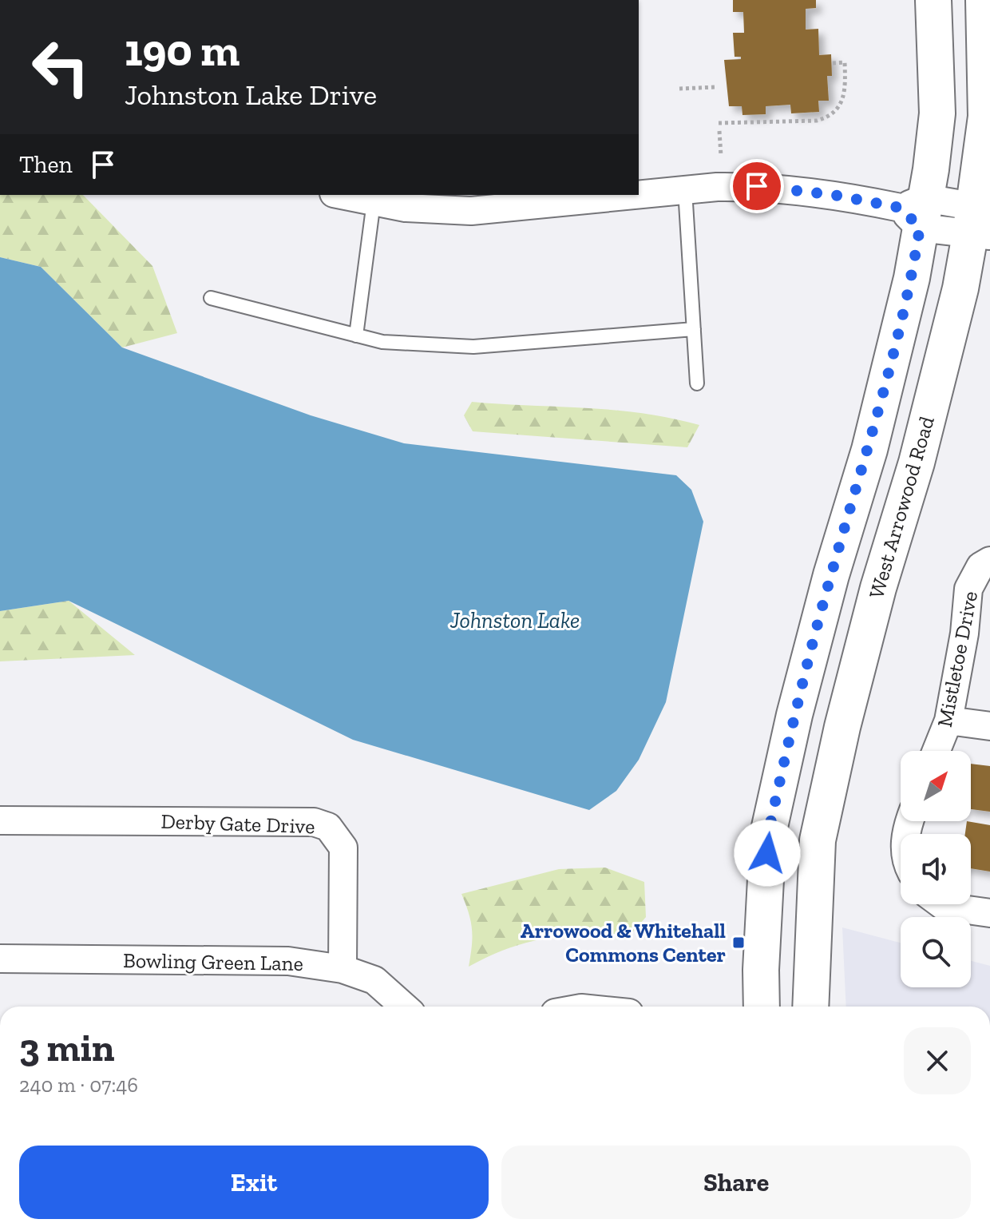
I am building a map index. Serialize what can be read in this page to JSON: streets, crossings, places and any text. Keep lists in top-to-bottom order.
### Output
{
  "streets": {
    "main road": ["West Arrowood Road"],
    "street": ["Mistletoe Drive", "Derby Gate Drive", "Bowling Green Lane"]
  },
  "crossings": [
    ["Derby Gate Drive", "Bowling Green Lane"]
  ],
  "water": ["Johnston Lake"],
  "places": {
    "transit": ["Arrowood & Whitehall Commons Center"]
  },
  "north": "top right",
  "page": {
    "turn": ["190 m", "Johnston Lake Drive"],
    "then": "Then",
    "heading": ["3 min", "240 m · 07:46"],
    "buttons": ["Exit", "Share"]
  }
}
